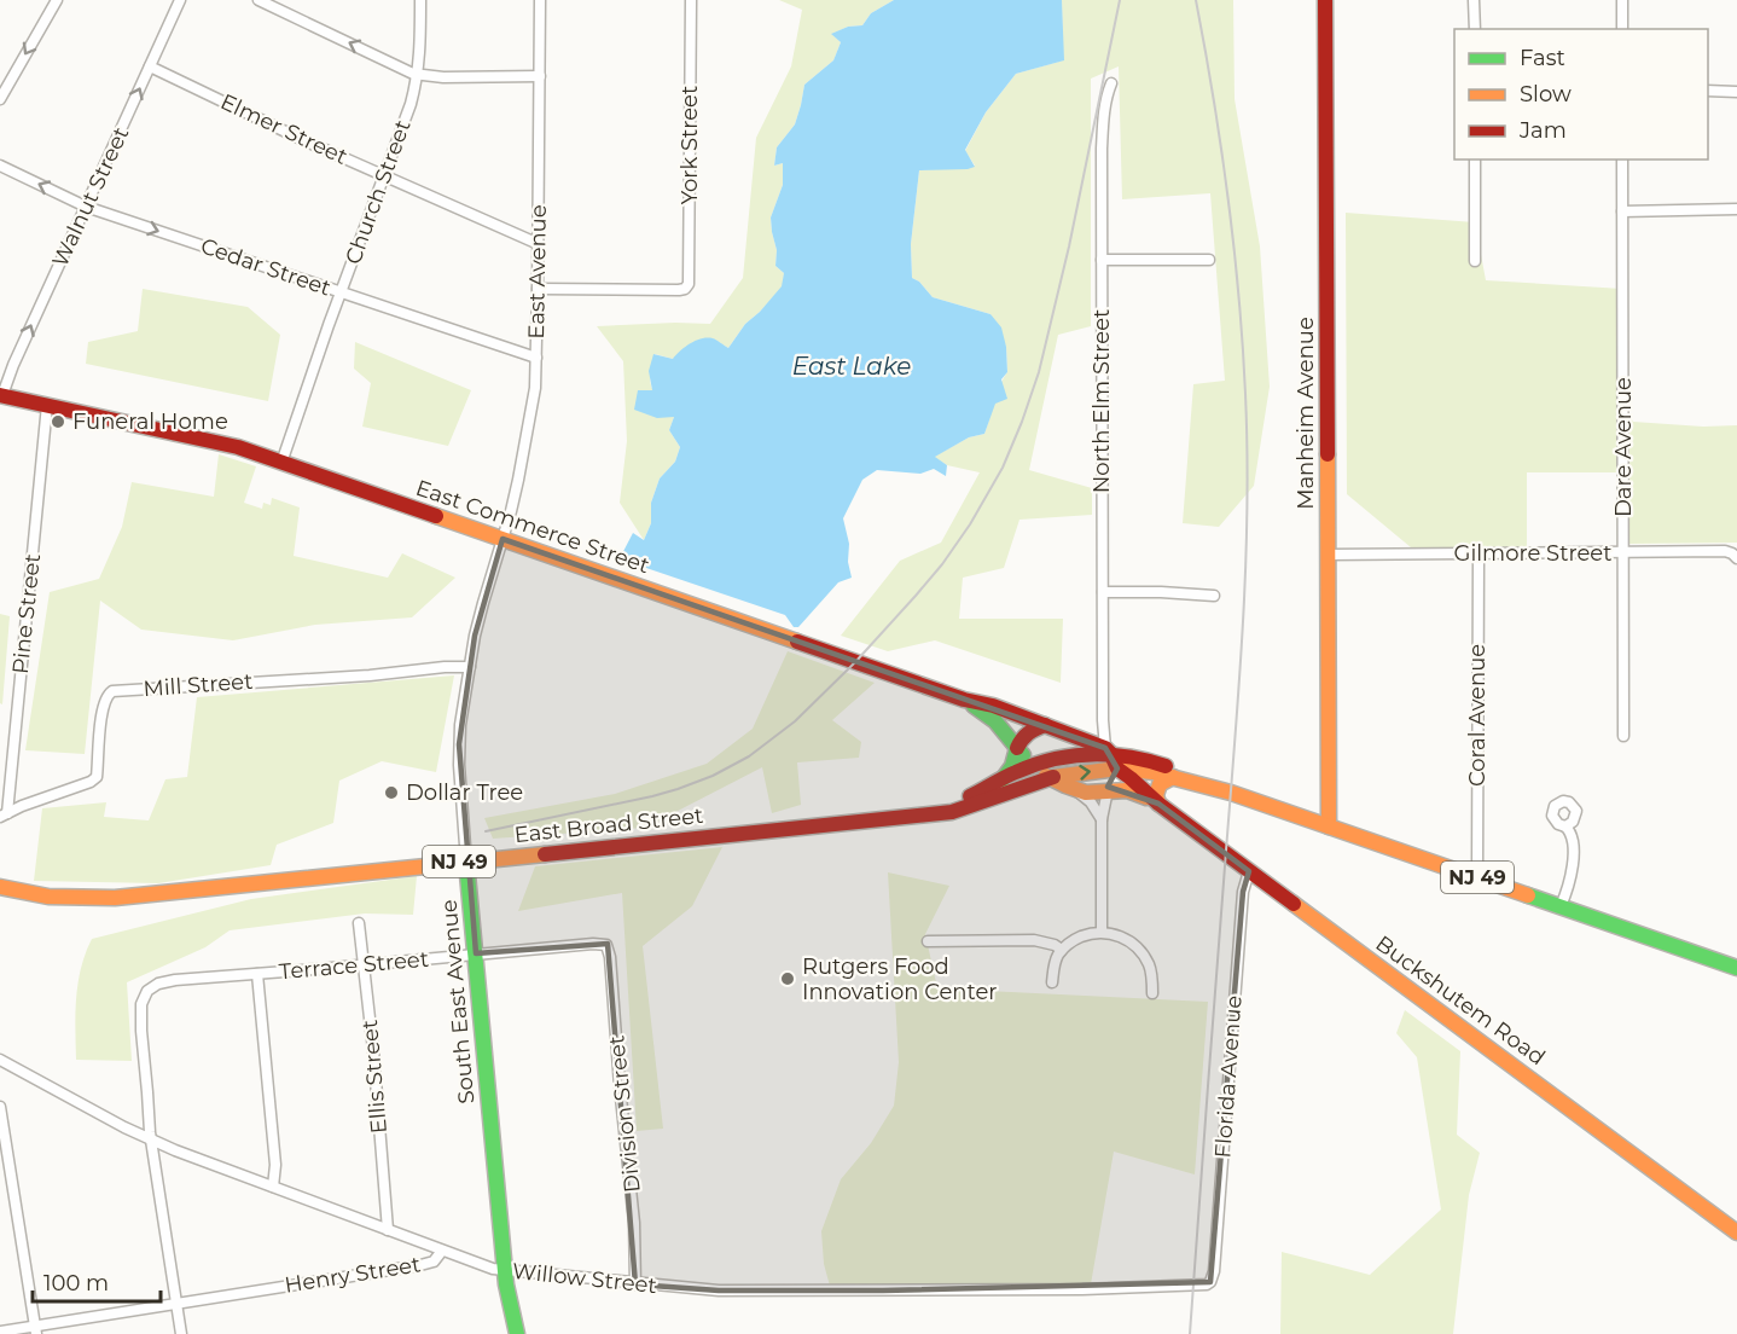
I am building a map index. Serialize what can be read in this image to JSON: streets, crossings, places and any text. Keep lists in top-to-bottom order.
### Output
{
  "streets": {
    "main road": [
      "Manheim Avenue",
      "East Commerce Street",
      "East Broad Street",
      "NJ 49",
      "Buckshutem Road",
      "South East Avenue"
    ],
    "street": [
      "Elmer Street",
      "York Street",
      "Church Street",
      "Walnut Street",
      "Cedar Street",
      "East Avenue",
      "North Elm Street",
      "Dare Avenue",
      "Gilmore Street",
      "Pine Street",
      "Mill Street",
      "Coral Avenue",
      "Terrace Street",
      "Ellis Street",
      "Florida Avenue",
      "Division Street",
      "Henry Street",
      "Willow Street"
    ]
  },
  "crossings": [
    ["Elmer Street", "Church Street"],
    ["Elmer Street", "Walnut Street"],
    ["Elmer Street", "East Avenue"],
    ["York Street", "East Avenue"],
    ["Church Street", "Cedar Street"],
    ["Church Street", "East Commerce Street"],
    ["Walnut Street", "Cedar Street"],
    ["Walnut Street", "East Commerce Street"],
    ["Cedar Street", "East Avenue"],
    ["East Avenue", "East Commerce Street"],
    ["East Avenue", "South East Avenue"],
    ["North Elm Street", "East Commerce Street"],
    ["North Elm Street", "East Broad Street"],
    ["North Elm Street", "NJ 49"],
    ["Manheim Avenue", "Gilmore Street"],
    ["Manheim Avenue", "NJ 49"],
    ["Dare Avenue", "Gilmore Street"],
    ["East Commerce Street", "Pine Street"],
    ["East Commerce Street", "East Broad Street"],
    ["East Commerce Street", "NJ 49"],
    ["East Commerce Street", "South East Avenue"],
    ["Gilmore Street", "Coral Avenue"],
    ["Pine Street", "Mill Street"],
    ["Mill Street", "South East Avenue"],
    ["Coral Avenue", "NJ 49"],
    ["East Broad Street", "NJ 49"],
    ["East Broad Street", "South East Avenue"],
    ["Terrace Street", "South East Avenue"],
    ["Terrace Street", "Ellis Street"],
    ["Terrace Street", "Division Street"],
    ["Terrace Street", "Willow Street"],
    ["Buckshutem Road", "Florida Avenue"],
    ["South East Avenue", "Willow Street"],
    ["Ellis Street", "Willow Street"],
    ["Florida Avenue", "Willow Street"],
    ["Division Street", "Willow Street"],
    ["Henry Street", "Willow Street"]
  ],
  "one_way": ["Walnut Street"],
  "water": ["East Lake"],
  "places": ["Funeral Home", "Dollar Tree", "Rutgers Food Innovation Center"],
  "legend": ["Fast", "Slow", "Jam"],
  "scale_bar": "100 m"
}
